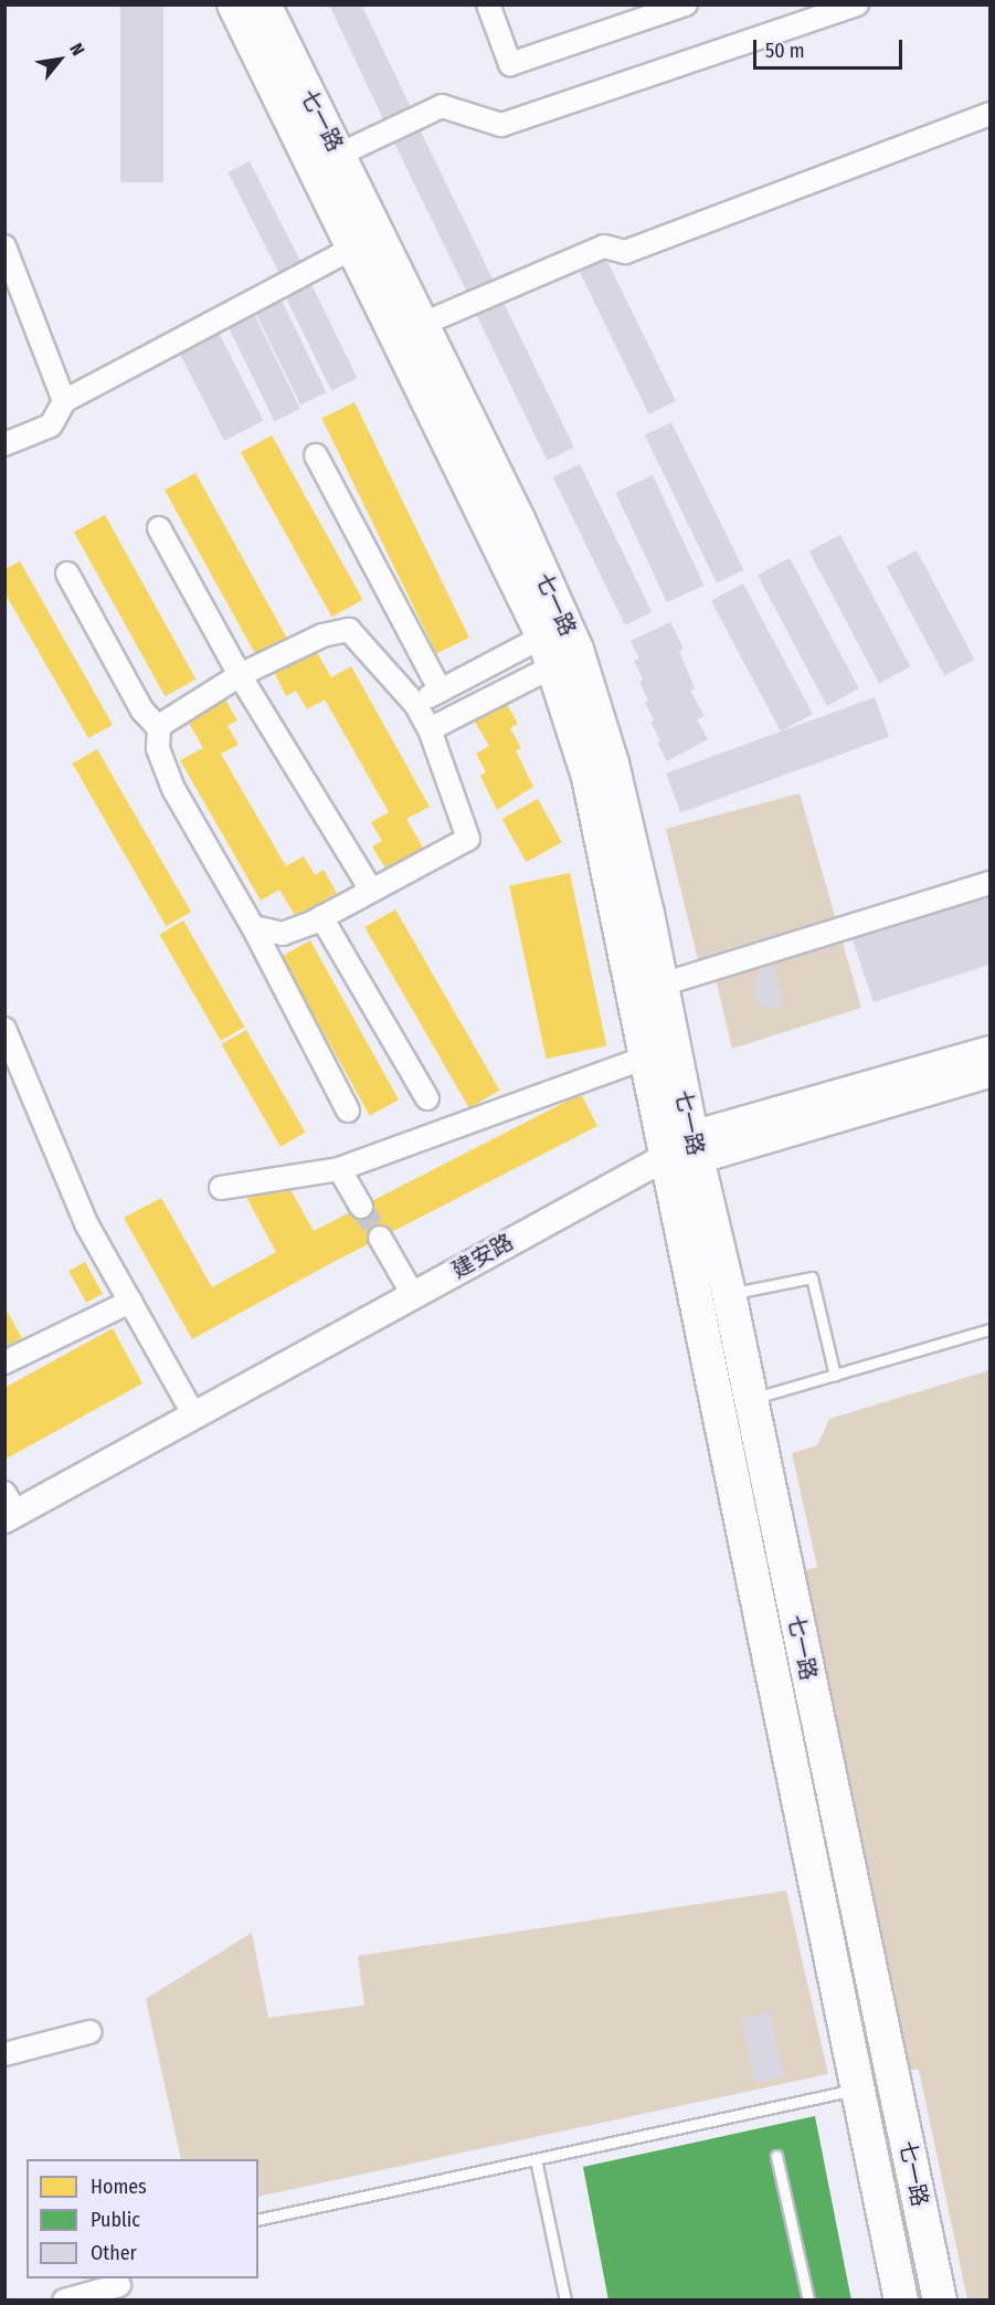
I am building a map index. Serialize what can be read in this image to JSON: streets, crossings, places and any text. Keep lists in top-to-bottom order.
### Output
{
  "streets": {
    "main road": ["七一路"],
    "street": ["建安路"]
  },
  "crossings": [
    ["七一路", "建安路"]
  ],
  "legend": ["Homes", "Public", "Other"],
  "scale_bar": "50 m",
  "north": "top right"
}
